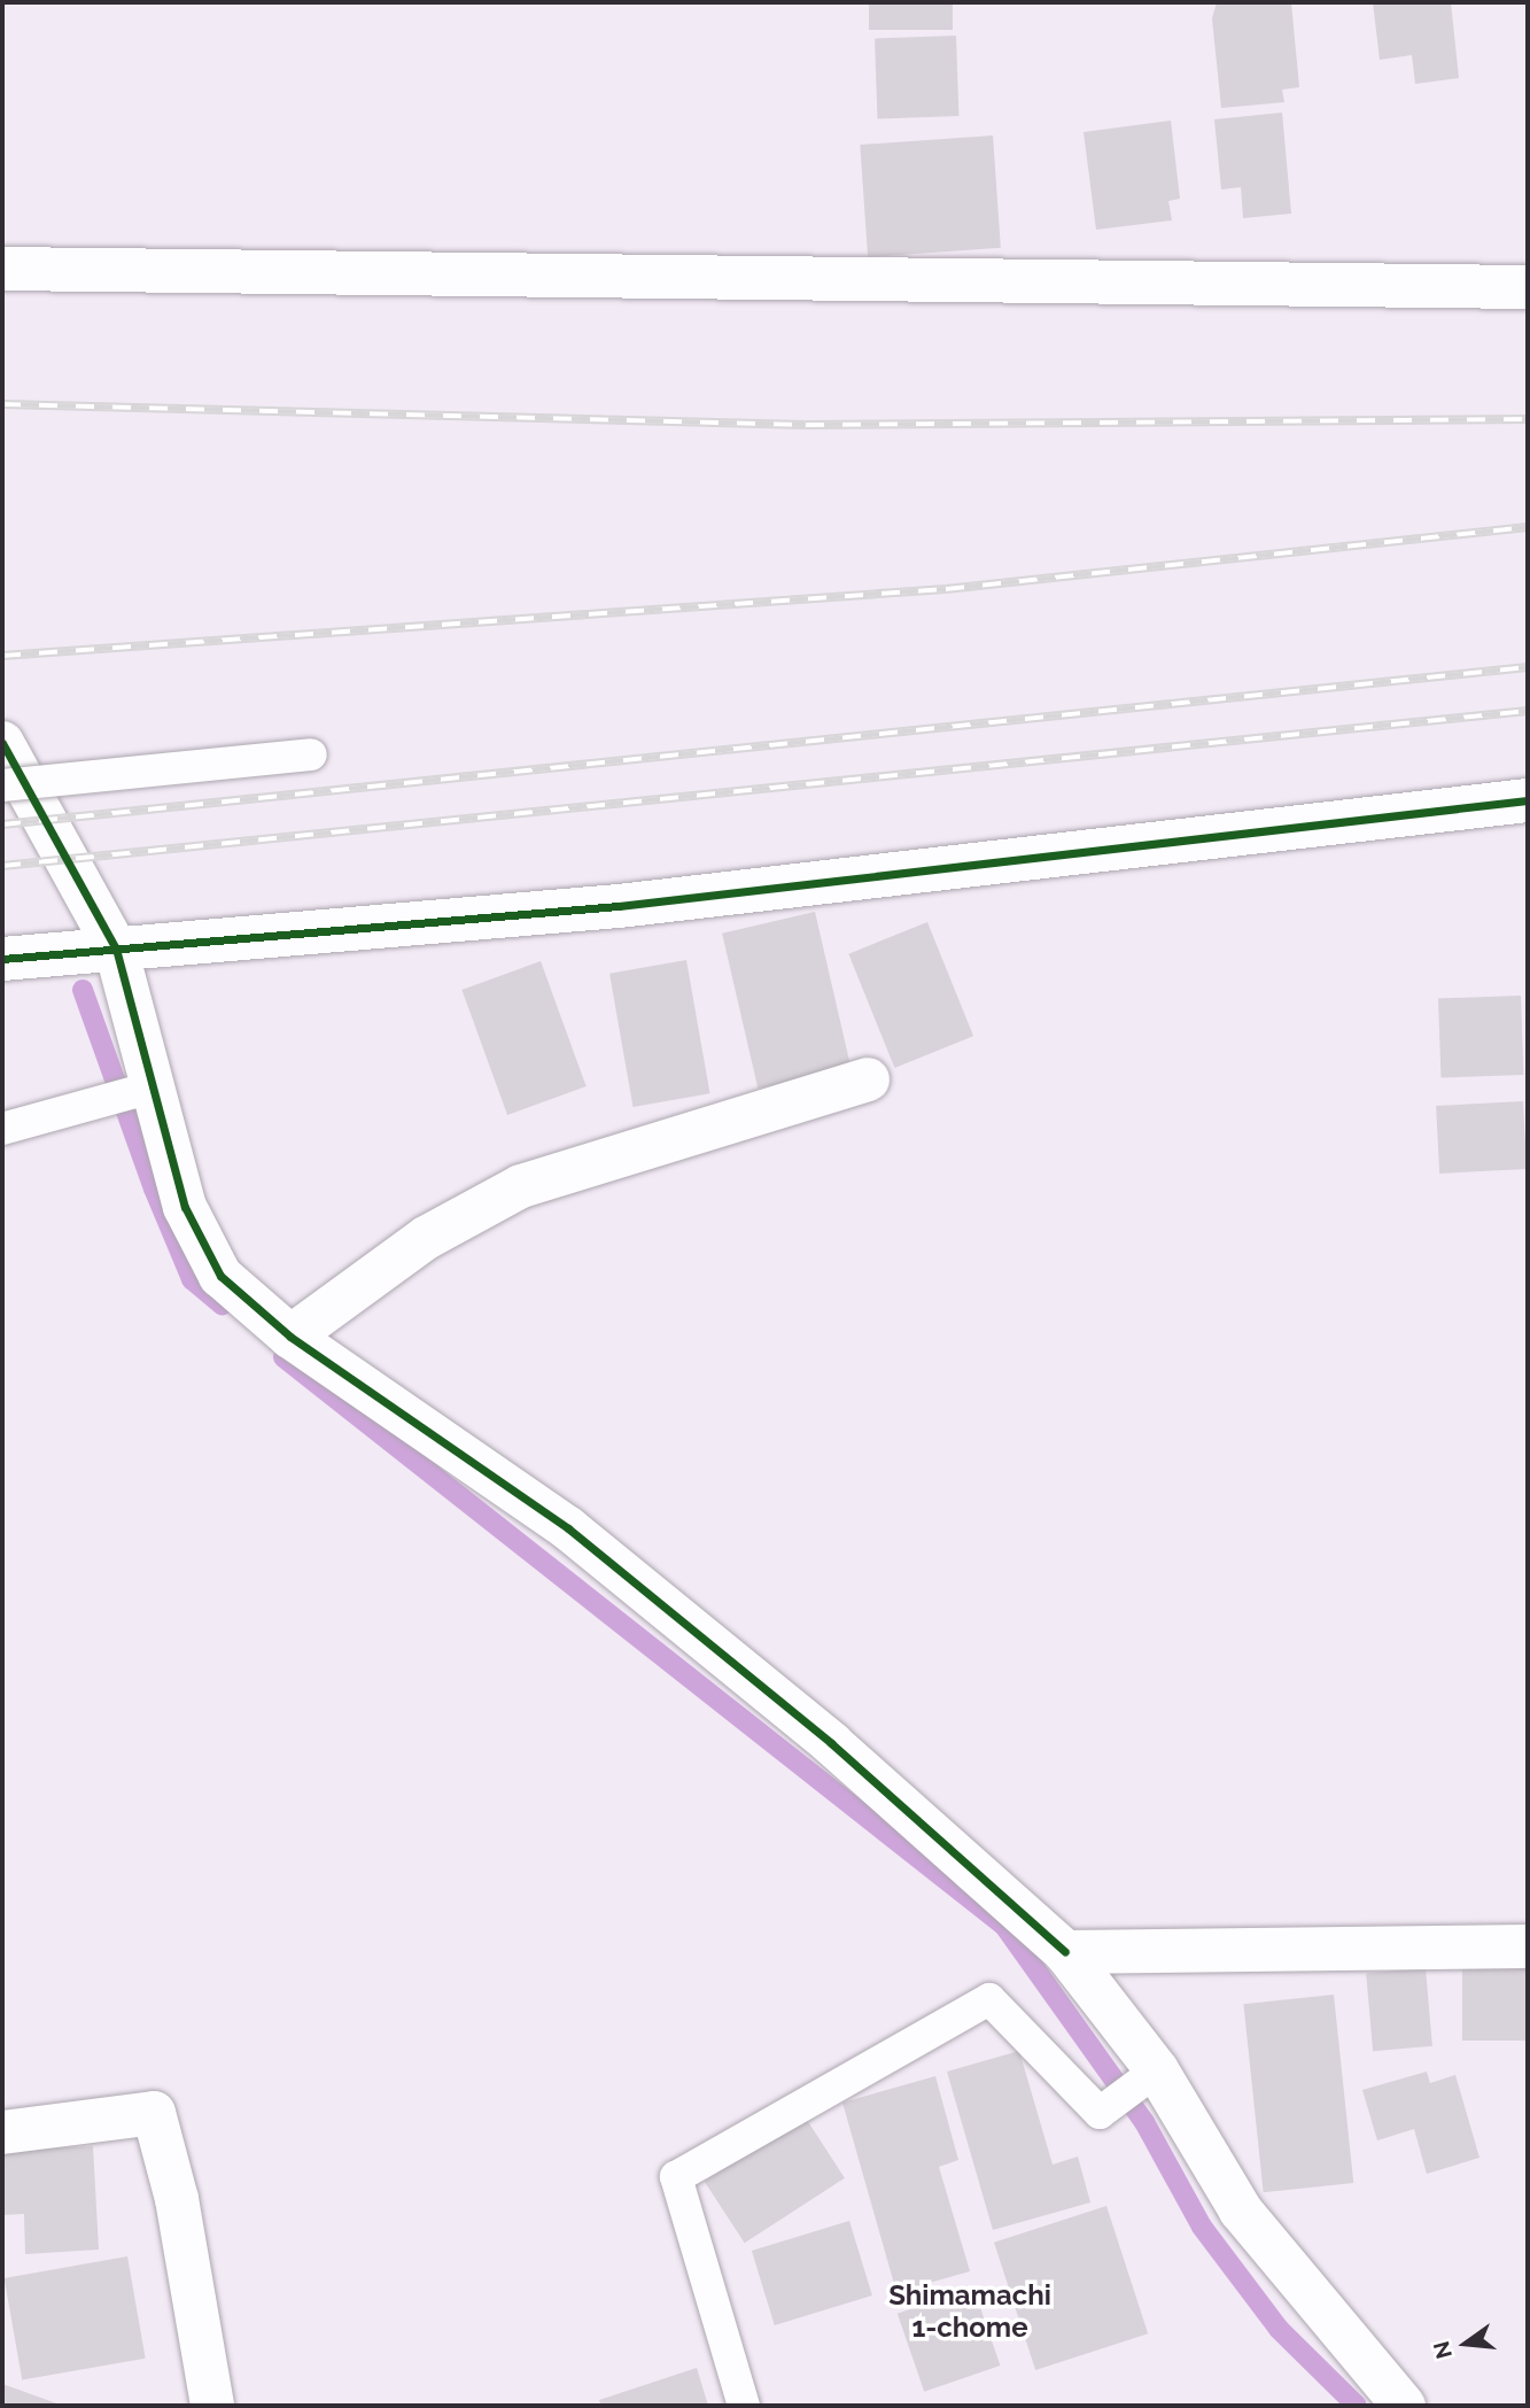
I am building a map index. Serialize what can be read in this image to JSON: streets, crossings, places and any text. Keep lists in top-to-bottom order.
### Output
{
  "districts": ["Shimamachi 1-chome"],
  "north": "left"
}
